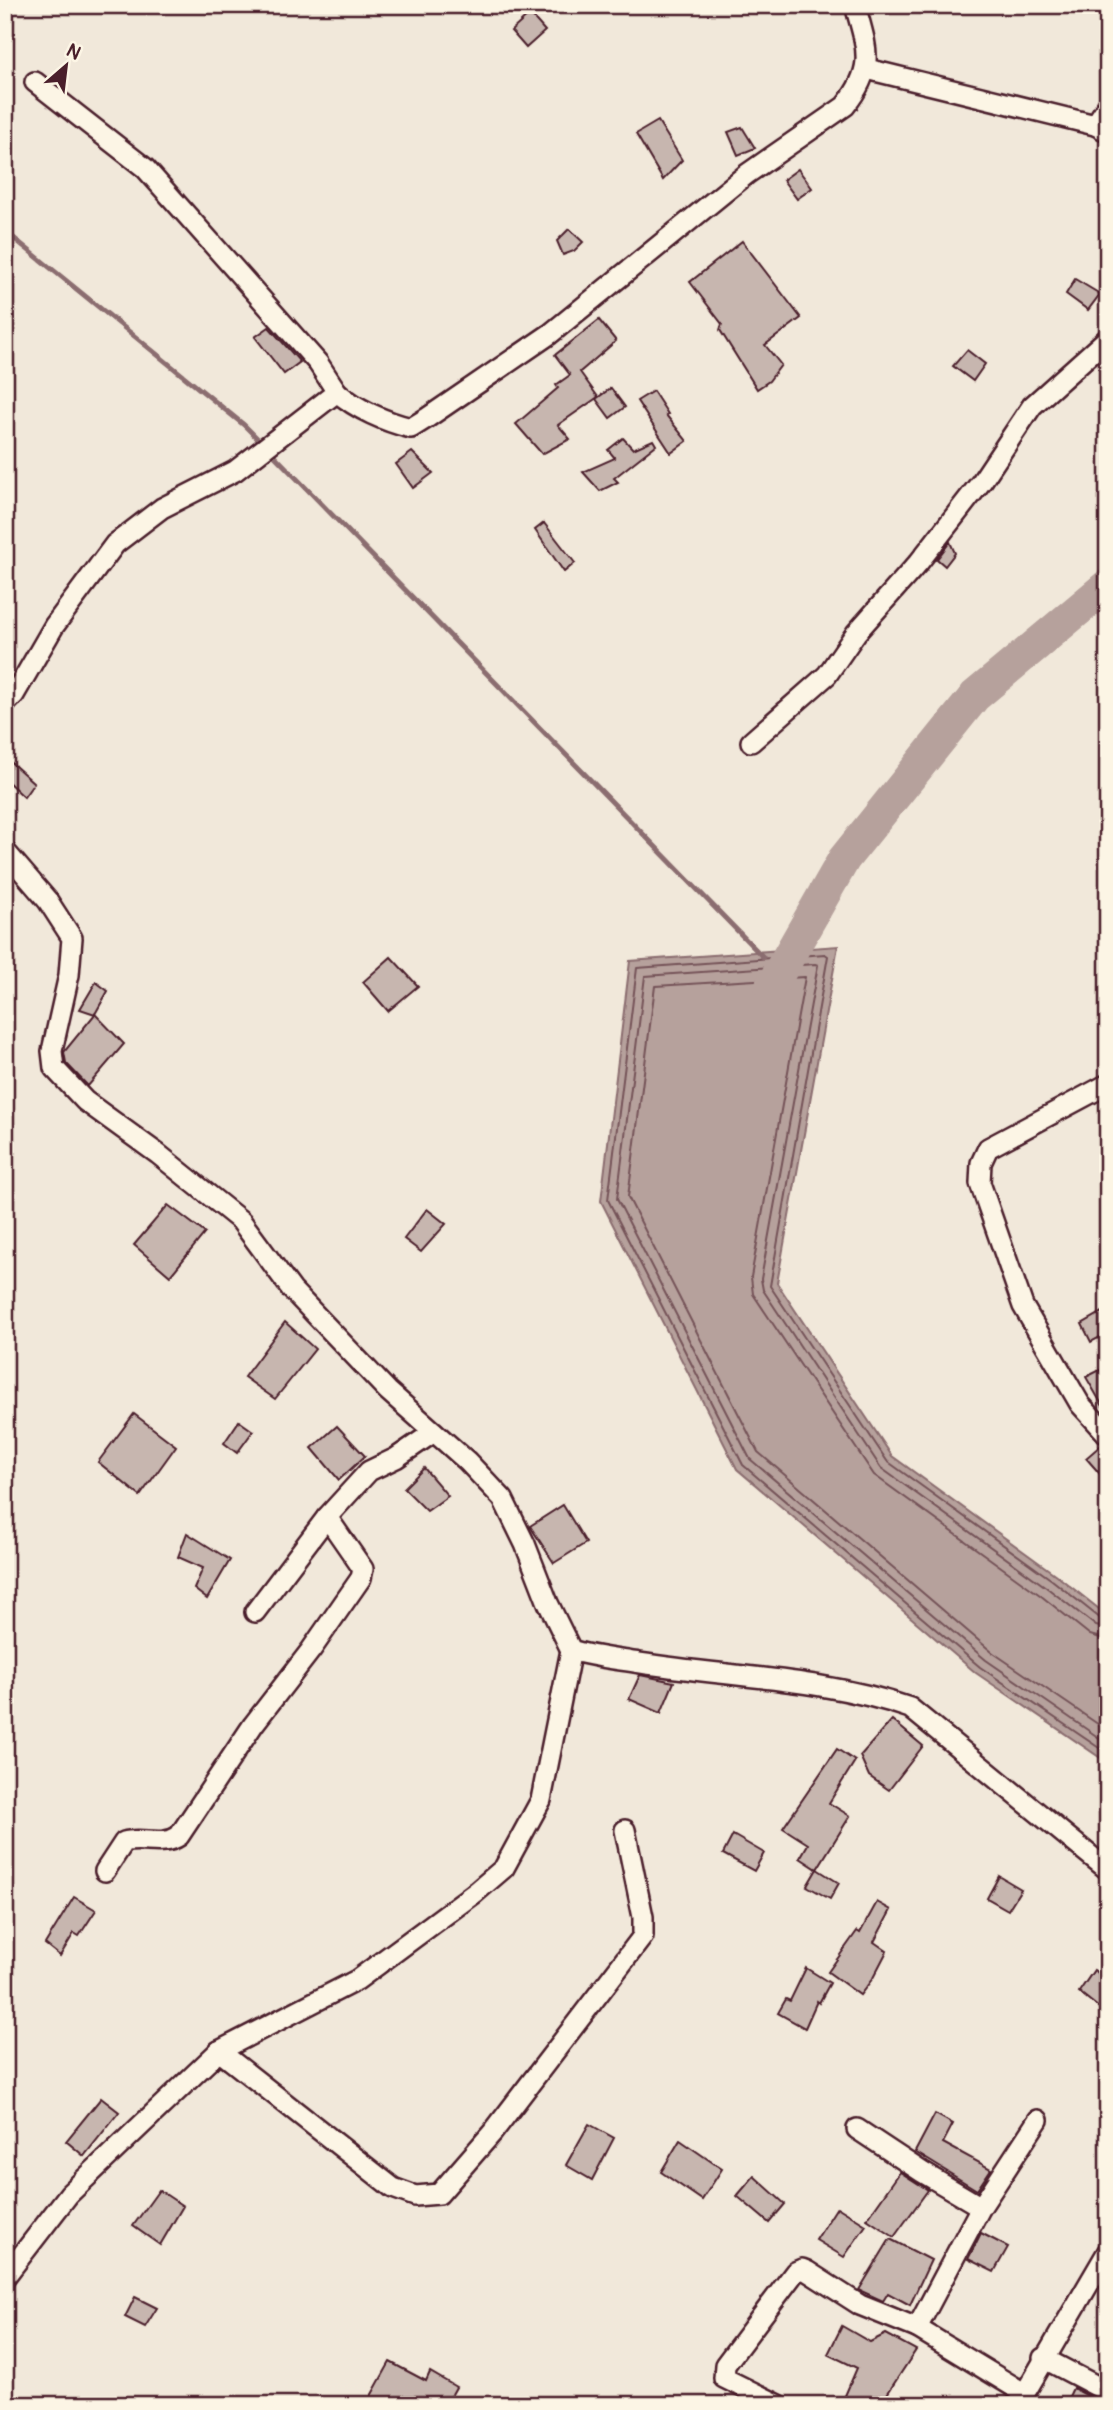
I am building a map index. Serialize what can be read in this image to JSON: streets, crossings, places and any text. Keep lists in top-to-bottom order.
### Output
{
  "north": "top right"
}
